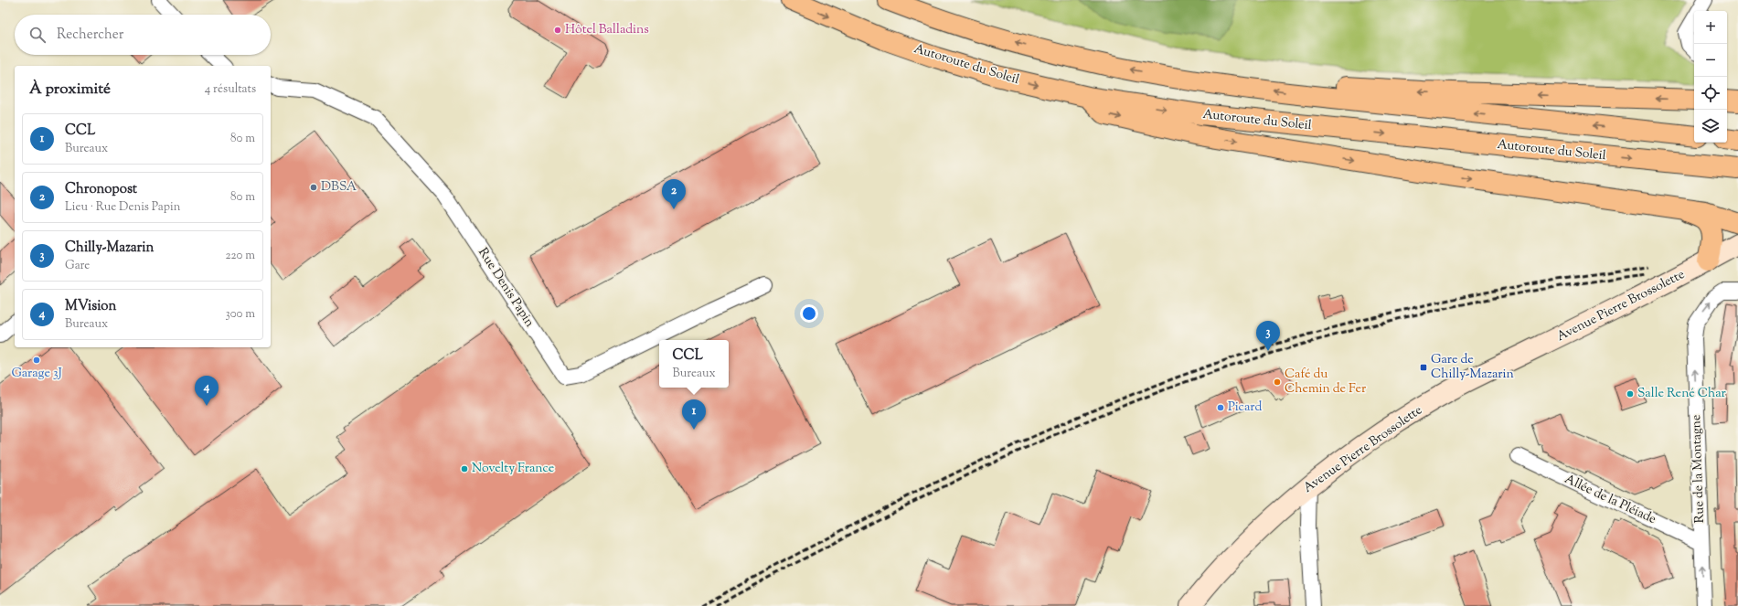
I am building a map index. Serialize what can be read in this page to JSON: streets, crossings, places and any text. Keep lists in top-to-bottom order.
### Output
{
  "streets": {
    "highway": ["Autoroute du Soleil"],
    "main road": ["Avenue Pierre Brossolette"],
    "street": ["Rue Denis Papin", "Rue de la Montagne", "Allée de la Pléiade"]
  },
  "crossings": [
    ["Rue de la Montagne", "Allée de la Pléiade"]
  ],
  "one_way": ["Rue de la Montagne"],
  "places": {
    "other": [
      "Hôtel Balladins",
      "DBSA",
      "Garage 3J",
      "Café du Chemin de Fer",
      "Salle René Char",
      "Picard",
      "Novelty France"
    ],
    "transit": ["Gare de Chilly-Mazarin"]
  },
  "page": {
    "map_buttons": ["+", "−"],
    "search": "Rechercher",
    "heading": ["À proximité", "4 résultats"],
    "list": [
      {
        "mark": "1",
        "name": "CCL",
        "note": "Bureaux",
        "value": "80 m"
      },
      {
        "mark": "2",
        "name": "Chronopost",
        "note": "Lieu · Rue Denis Papin",
        "value": "80 m"
      },
      {
        "mark": "3",
        "name": "Chilly-Mazarin",
        "note": "Gare",
        "value": "220 m"
      },
      {
        "mark": "4",
        "name": "MVision",
        "note": "Bureaux",
        "value": "300 m"
      }
    ],
    "pins": [
      "2",
      "3",
      "4",
      "1"
    ],
    "popup": ["CCL", "Bureaux"]
  }
}
